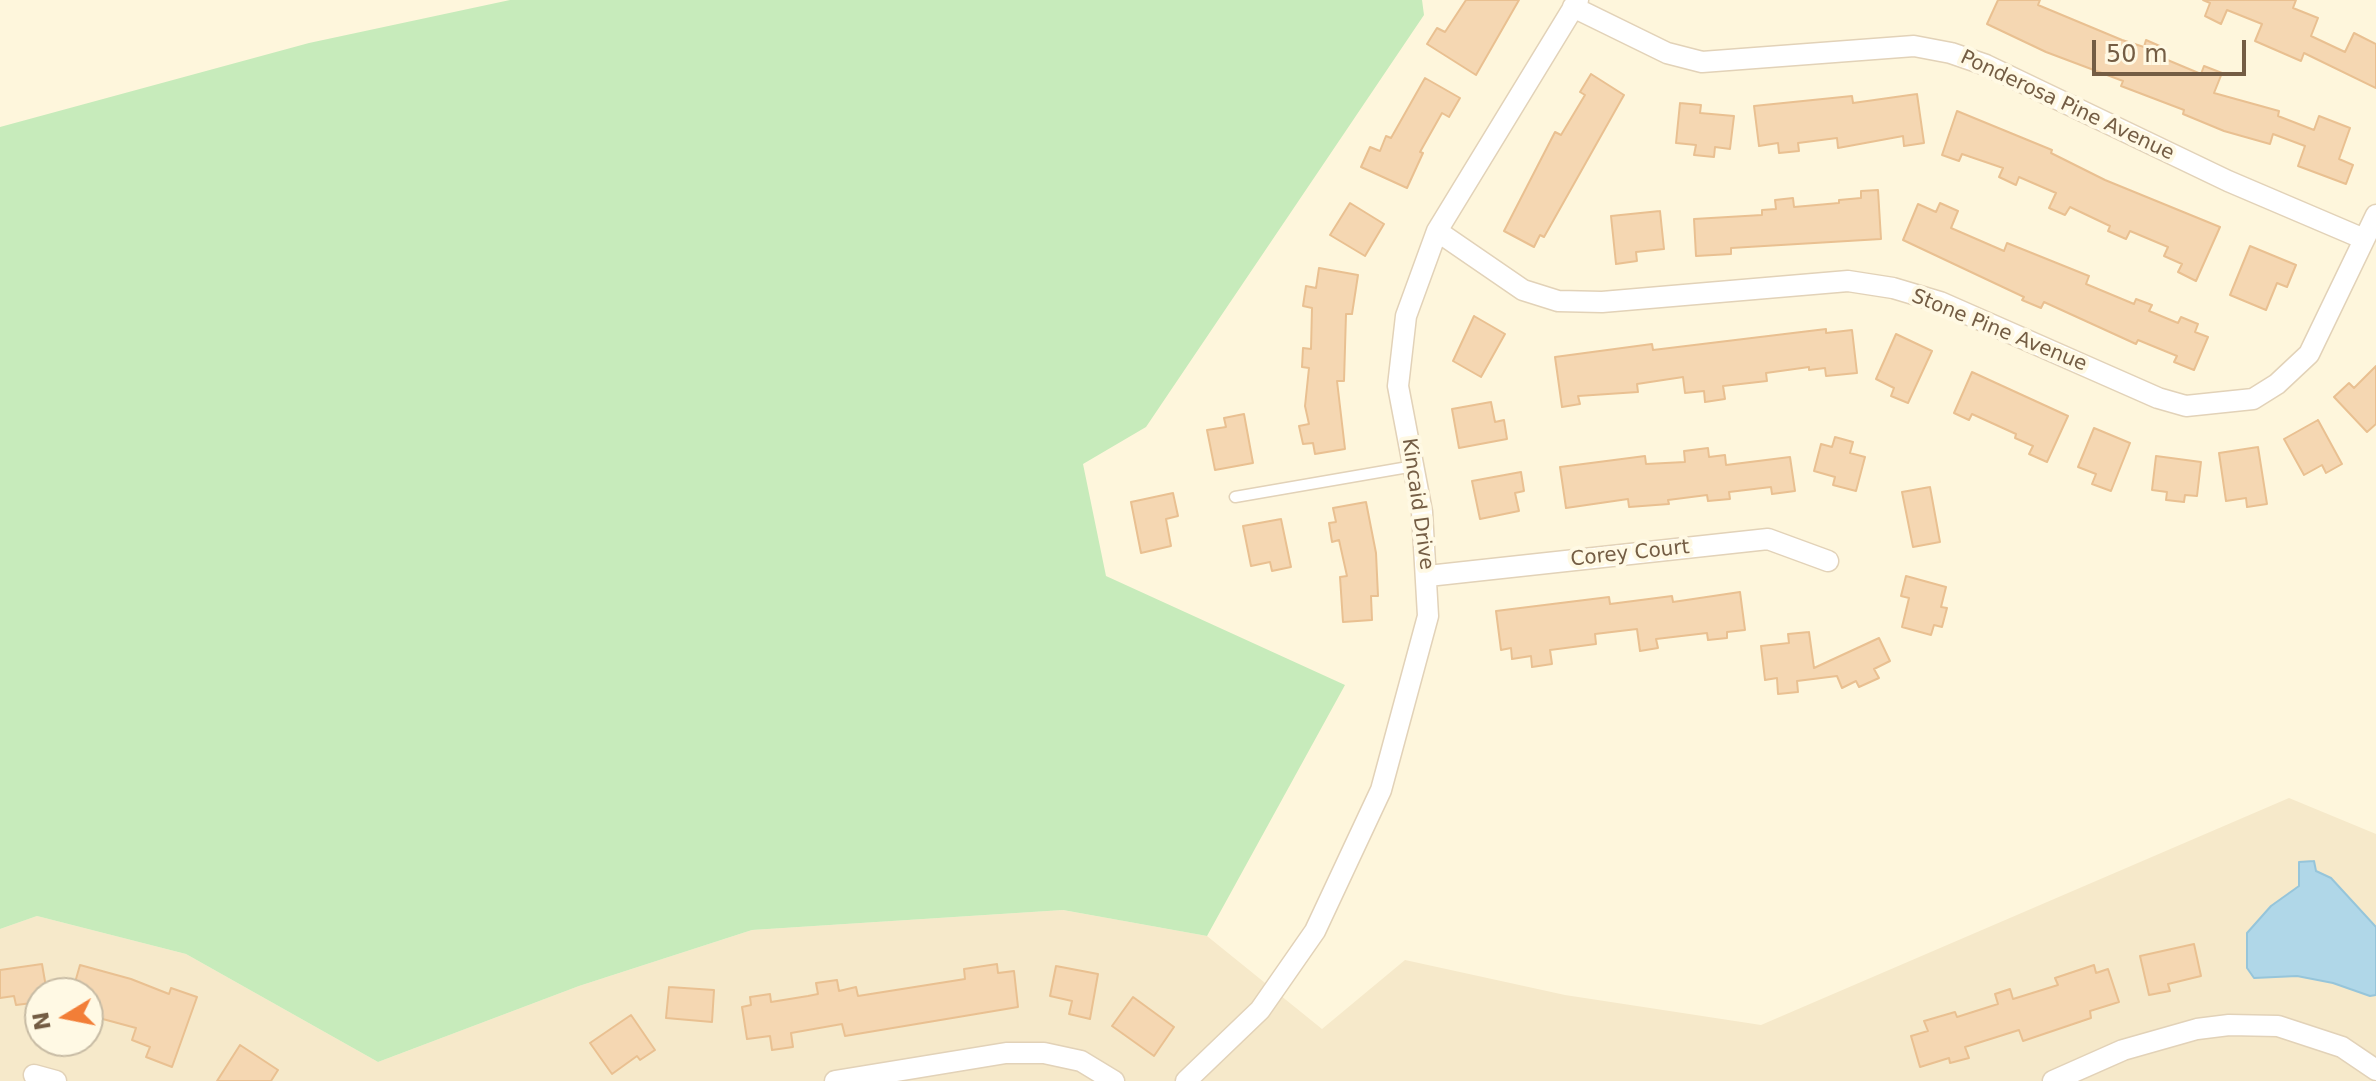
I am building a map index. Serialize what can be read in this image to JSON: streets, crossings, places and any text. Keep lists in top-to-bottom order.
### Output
{
  "streets": {
    "street": [
      "Ponderosa Pine Avenue",
      "Stone Pine Avenue",
      "Kincaid Drive",
      "Corey Court"
    ]
  },
  "crossings": [
    ["Ponderosa Pine Avenue", "Stone Pine Avenue"],
    ["Ponderosa Pine Avenue", "Kincaid Drive"],
    ["Stone Pine Avenue", "Kincaid Drive"],
    ["Kincaid Drive", "Corey Court"]
  ],
  "scale_bar": "50 m",
  "north": "left"
}
